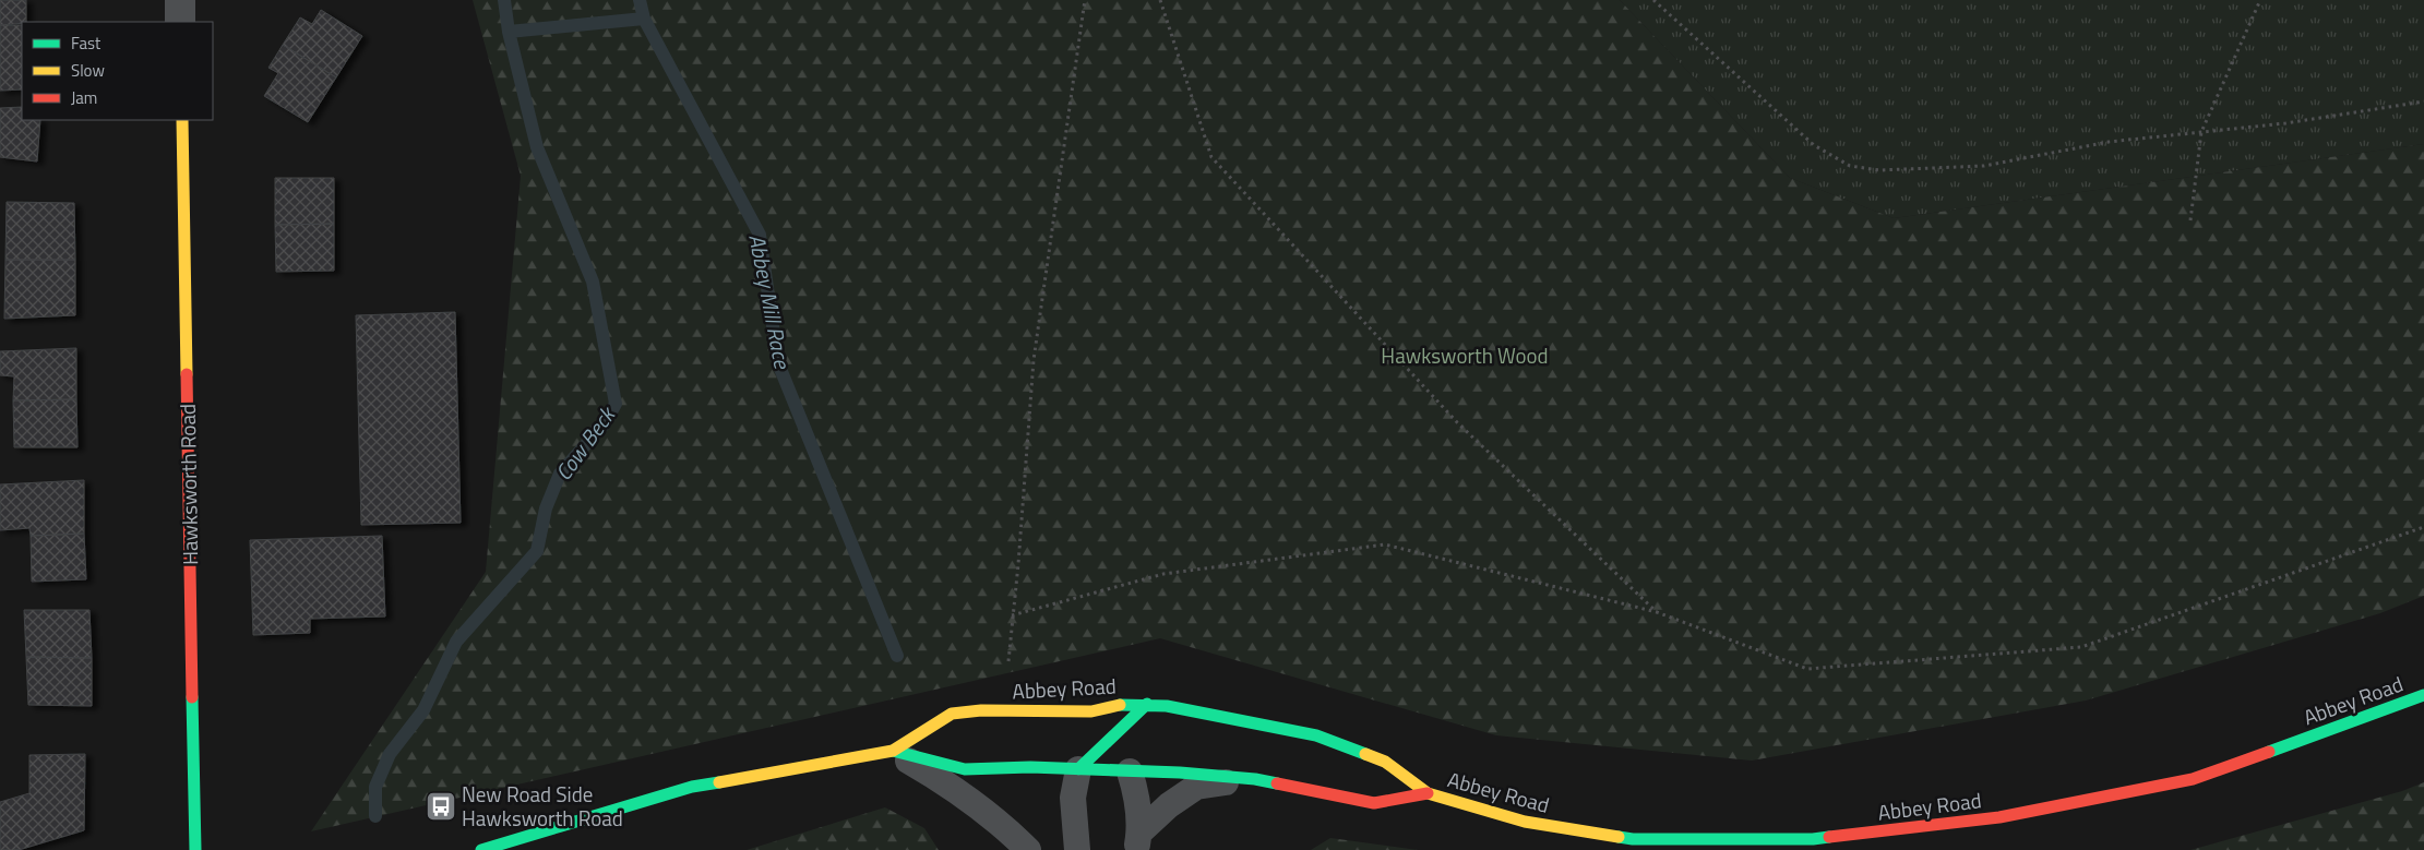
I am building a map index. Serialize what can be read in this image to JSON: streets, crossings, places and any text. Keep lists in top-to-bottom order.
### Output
{
  "streets": {
    "main road": ["Hawksworth Road", "Abbey Road"]
  },
  "water": ["Abbey Mill Race", "Cow Beck"],
  "parks": ["Hawksworth Wood"],
  "places": {
    "bus stop": ["New Road Side Hawksworth Road"]
  },
  "legend": ["Fast", "Slow", "Jam"]
}
